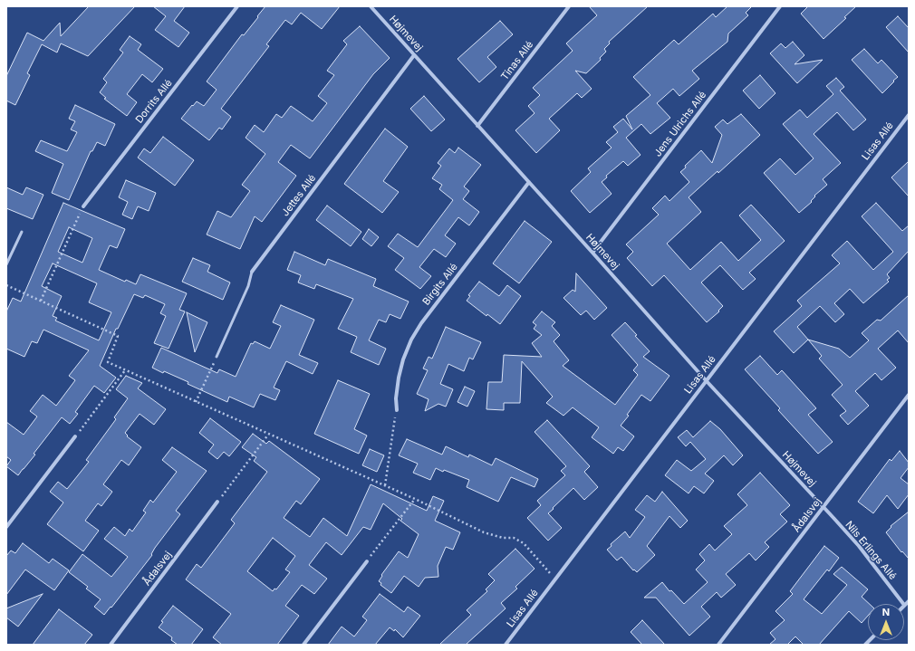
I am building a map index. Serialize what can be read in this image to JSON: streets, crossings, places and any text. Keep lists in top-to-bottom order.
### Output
{
  "streets": {
    "street": [
      "Højmevej",
      "Tinas Allé",
      "Dorrits Allé",
      "Jens Ulrichs Allé",
      "Lisas Allé",
      "Jettes Allé",
      "Birgits Allé",
      "Ådalsvej",
      "Nils Erlings Allé"
    ]
  },
  "crossings": [
    ["Højmevej", "Tinas Allé"],
    ["Højmevej", "Jens Ulrichs Allé"],
    ["Højmevej", "Lisas Allé"],
    ["Højmevej", "Jettes Allé"],
    ["Højmevej", "Birgits Allé"],
    ["Højmevej", "Ådalsvej"],
    ["Højmevej", "Nils Erlings Allé"],
    ["Ådalsvej", "Nils Erlings Allé"]
  ],
  "north": "top"
}
